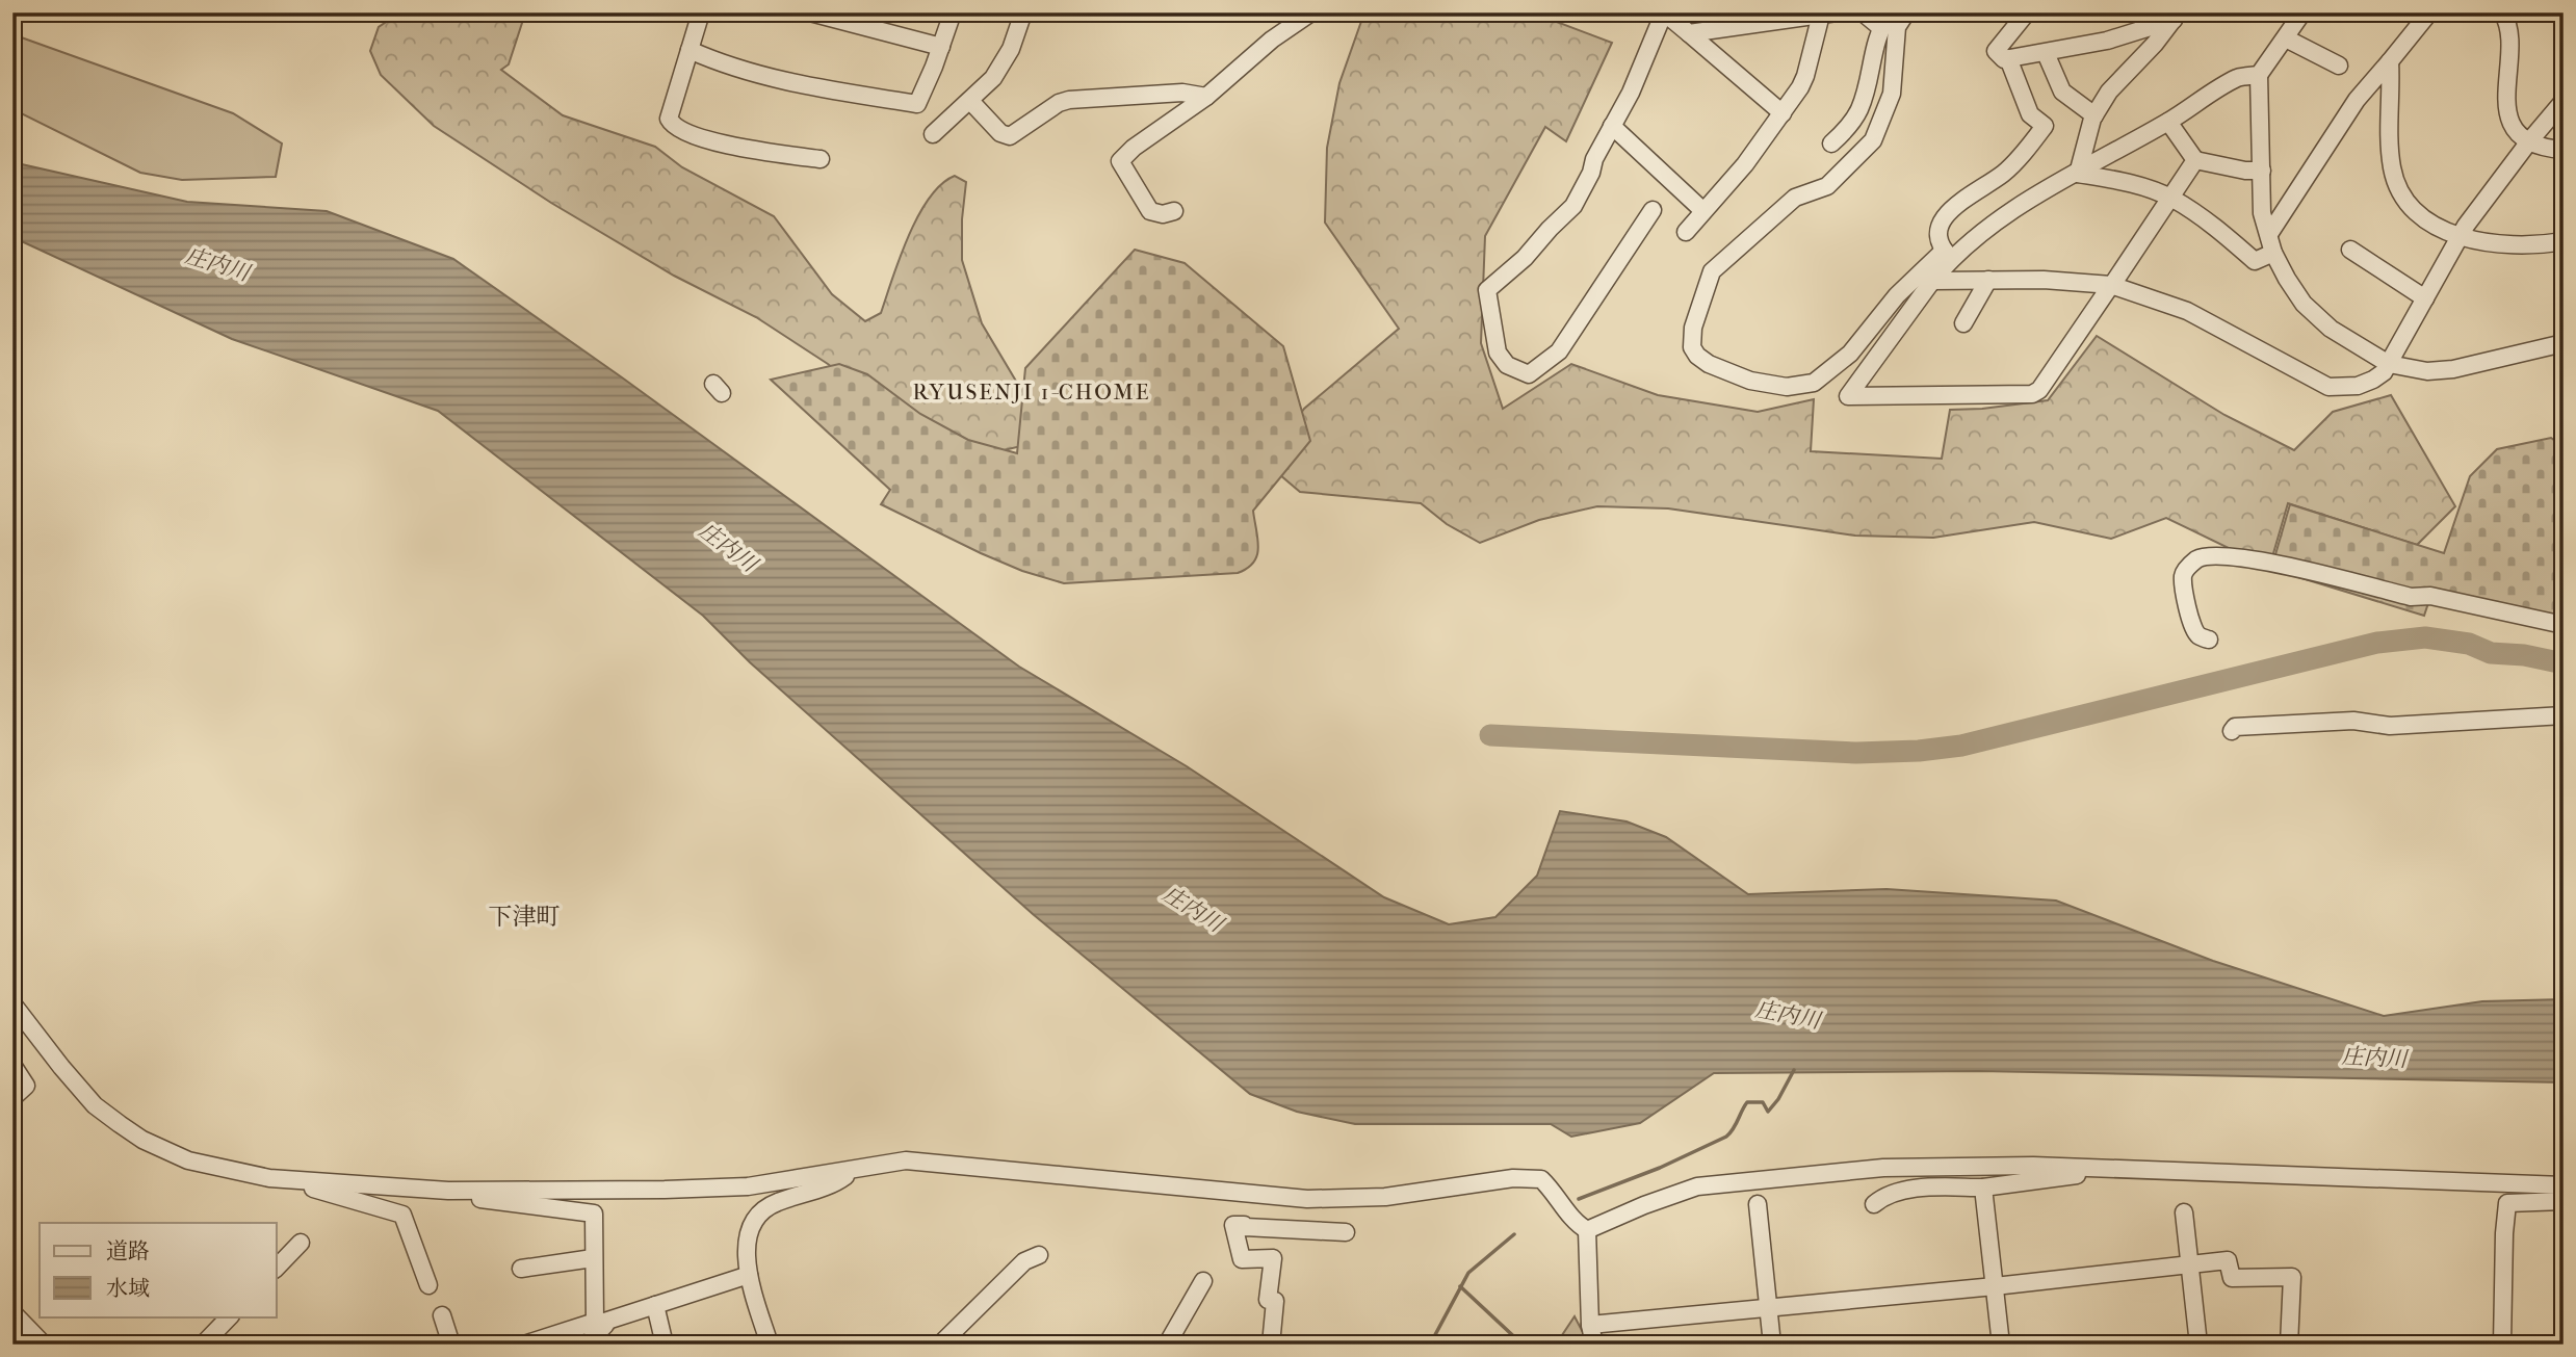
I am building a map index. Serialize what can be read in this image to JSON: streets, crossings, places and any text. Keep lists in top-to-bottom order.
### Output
{
  "districts": ["RYUSENJI 1-CHOME", "下津町"],
  "water": ["庄内川"],
  "legend": ["道路", "水域"]
}
